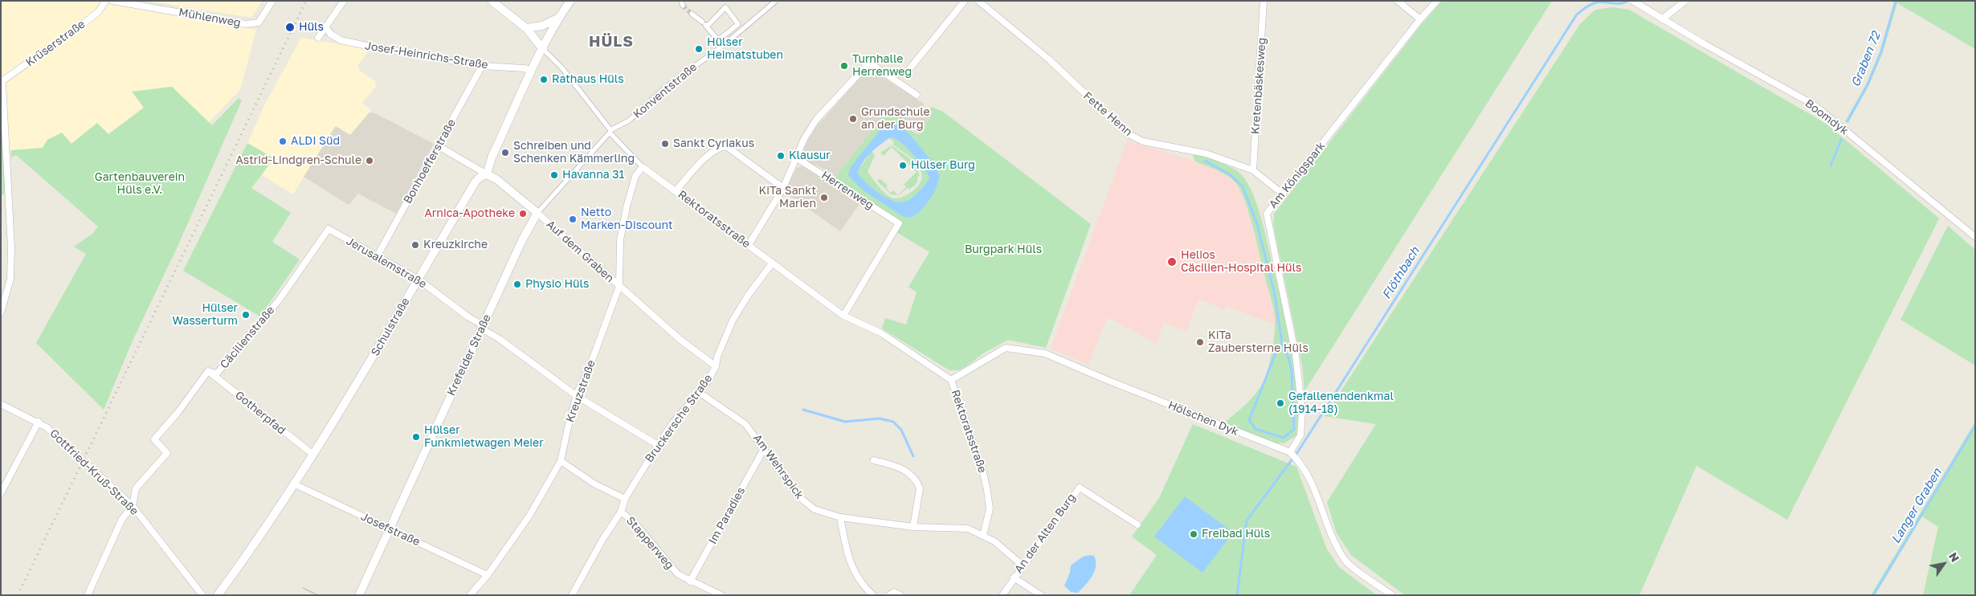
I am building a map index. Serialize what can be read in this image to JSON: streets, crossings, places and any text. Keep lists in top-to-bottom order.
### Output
{
  "streets": {
    "street": [
      "Mühlenweg",
      "Krüserstraße",
      "Josef-Heinrichs-Straße",
      "Kretenbäskesweg",
      "Konventstraße",
      "Fette Henn",
      "Boomdyk",
      "Bonhoefferstraße",
      "Am Königspark",
      "Herrenweg",
      "Rektoratsstraße",
      "Auf dem Graben",
      "Jerusalemstraße",
      "Schulstraße",
      "Cäcilienstraße",
      "Krefelder Straße",
      "Kreuzstraße",
      "Gotherpfad",
      "Bruckersche Straße",
      "Hölschen Dyk",
      "Am Wehrspick",
      "Gottfried-Kruß-Straße",
      "Im Paradies",
      "Josefstraße",
      "An der Alten Burg",
      "Stapperweg"
    ]
  },
  "crossings": [
    ["Josef-Heinrichs-Straße", "Bonhoefferstraße"],
    ["Kretenbäskesweg", "Fette Henn"],
    ["Konventstraße", "Krefelder Straße"],
    ["Fette Henn", "Am Königspark"],
    ["Bonhoefferstraße", "Auf dem Graben"],
    ["Bonhoefferstraße", "Jerusalemstraße"],
    ["Am Königspark", "Hölschen Dyk"],
    ["Herrenweg", "Rektoratsstraße"],
    ["Rektoratsstraße", "Kreuzstraße"],
    ["Rektoratsstraße", "Bruckersche Straße"],
    ["Rektoratsstraße", "Hölschen Dyk"],
    ["Rektoratsstraße", "Am Wehrspick"],
    ["Auf dem Graben", "Schulstraße"],
    ["Auf dem Graben", "Krefelder Straße"],
    ["Auf dem Graben", "Kreuzstraße"],
    ["Auf dem Graben", "Bruckersche Straße"],
    ["Jerusalemstraße", "Schulstraße"],
    ["Jerusalemstraße", "Cäcilienstraße"],
    ["Jerusalemstraße", "Krefelder Straße"],
    ["Jerusalemstraße", "Kreuzstraße"],
    ["Jerusalemstraße", "Bruckersche Straße"],
    ["Schulstraße", "Gotherpfad"],
    ["Schulstraße", "Josefstraße"],
    ["Cäcilienstraße", "Gotherpfad"],
    ["Cäcilienstraße", "Gottfried-Kruß-Straße"],
    ["Krefelder Straße", "Josefstraße"],
    ["Kreuzstraße", "Josefstraße"],
    ["Bruckersche Straße", "Am Wehrspick"],
    ["Bruckersche Straße", "Stapperweg"],
    ["Am Wehrspick", "Im Paradies"],
    ["Am Wehrspick", "An der Alten Burg"],
    ["Im Paradies", "Stapperweg"]
  ],
  "districts": ["HÜLS"],
  "water": ["Graben 72", "Flöthbach", "Langer Graben"],
  "parks": ["Gartenbauverein Hüls e.V.", "Burgpark Hüls"],
  "places": [
    "Hüls",
    "Hülser Heimatstuben",
    "Turnhalle Herrenweg",
    "Rathaus Hüls",
    "Grundschule an der Burg",
    "ALDI Süd",
    "Sankt Cyriakus",
    "Schreiben und Schenken Kämmerling",
    "Klausur",
    "Astrid-Lindgren-Schule",
    "Hülser Burg",
    "Havanna 31",
    "KiTa Sankt Marien",
    "Arnica-Apotheke",
    "Netto Marken-Discount",
    "Kreuzkirche",
    "Helios Cäcilien-Hospital Hüls",
    "Physio Hüls",
    "Hülser Wasserturm",
    "KiTa Zaubersterne Hüls",
    "Gefallenendenkmal (1914-18)",
    "Hülser Funkmietwagen Meier",
    "Freibad Hüls"
  ],
  "north": "top right"
}
